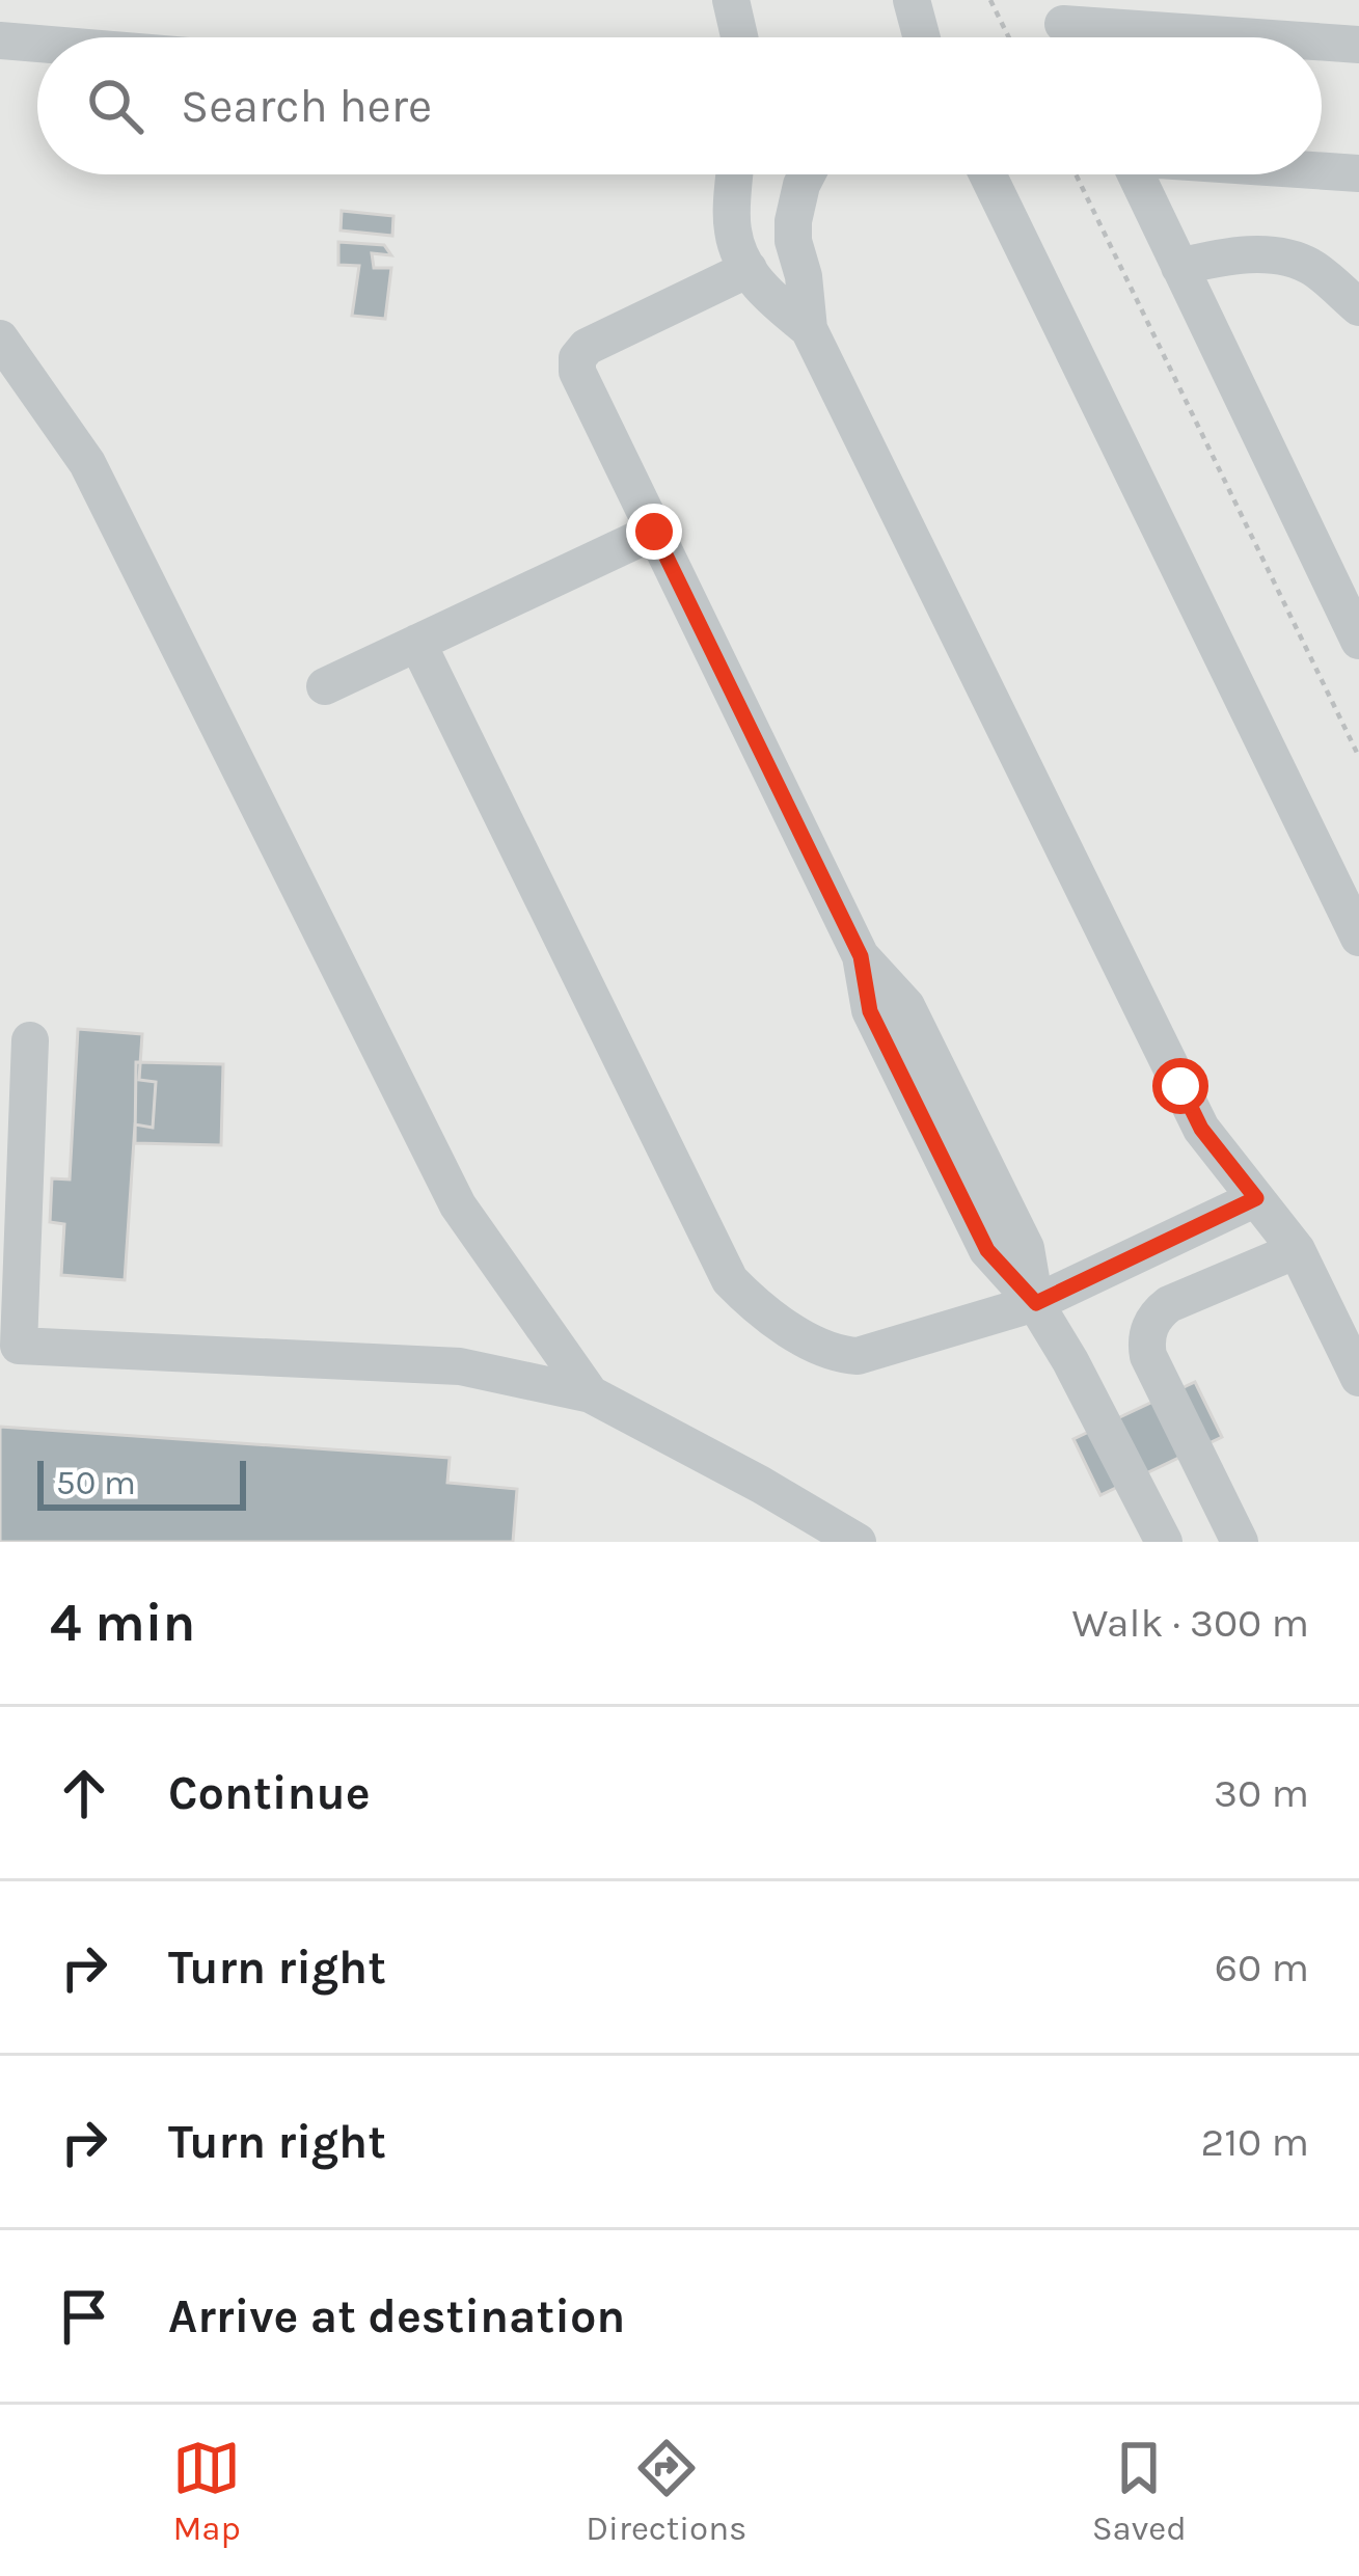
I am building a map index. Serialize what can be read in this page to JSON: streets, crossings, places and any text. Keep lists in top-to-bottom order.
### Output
{
  "scale_bar": "50 m",
  "page": {
    "search": "Search here",
    "scale": "50 m",
    "heading": ["4 min", "Walk · 300 m"],
    "list": [
      ["Continue", "30 m"],
      ["Turn right", "60 m"],
      ["Turn right", "210 m"],
      "Arrive at destination"
    ],
    "nav": ["Map", "Directions", "Saved"]
  }
}
